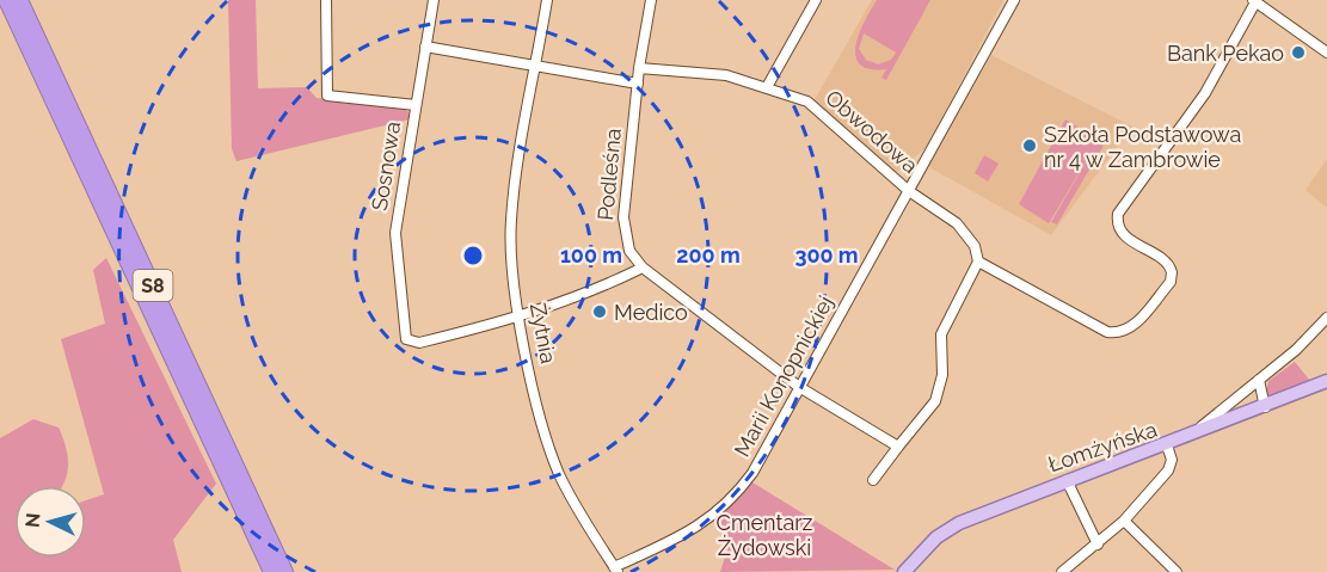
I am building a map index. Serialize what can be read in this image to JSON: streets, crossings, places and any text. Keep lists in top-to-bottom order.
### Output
{
  "streets": {
    "highway": ["S8"],
    "main road": ["Łomżyńska"],
    "street": [
      "Obwodowa",
      "Sosnowa",
      "Podleśna",
      "Żytnia",
      "Marii Konopnickiej"
    ]
  },
  "crossings": [
    ["Obwodowa", "Podleśna"],
    ["Obwodowa", "Marii Konopnickiej"],
    ["Sosnowa", "Żytnia"],
    ["Żytnia", "Marii Konopnickiej"]
  ],
  "parks": ["Cmentarz Żydowski"],
  "places": ["Bank Pekao", "Szkoła Podstawowa nr 4 w Zambrowie", "Medico"],
  "north": "left",
  "rings": ["100 m", "200 m", "300 m"]
}
